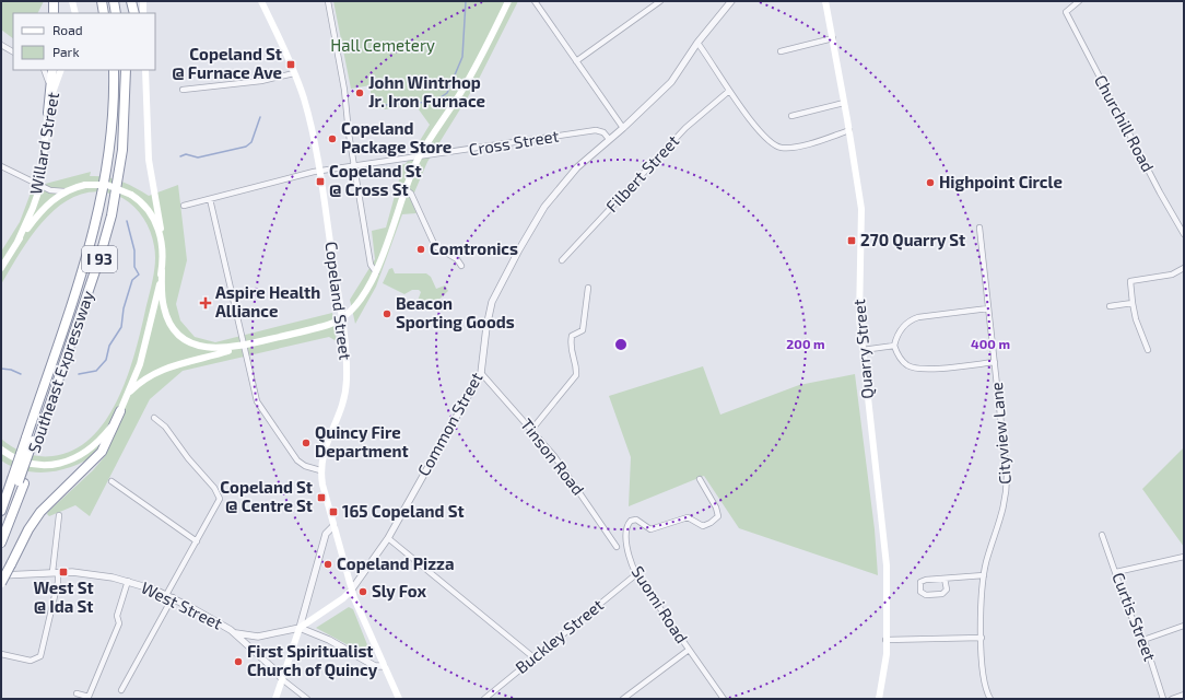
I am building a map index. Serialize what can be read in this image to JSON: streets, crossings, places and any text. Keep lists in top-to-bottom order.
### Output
{
  "streets": {
    "highway": ["I 93", "Southeast Expressway"],
    "main road": [
      "Willard Street",
      "Copeland Street",
      "Quarry Street",
      "Common Street"
    ],
    "street": [
      "Churchill Road",
      "Cross Street",
      "Filbert Street",
      "Cityview Lane",
      "Tinson Road",
      "Suomi Road",
      "West Street",
      "Curtis Street",
      "Buckley Street"
    ]
  },
  "crossings": [
    ["Cross Street", "Copeland Street"],
    ["Cross Street", "Common Street"],
    ["I 93", "Southeast Expressway"],
    ["Copeland Street", "Common Street"],
    ["Common Street", "Tinson Road"],
    ["Common Street", "West Street"],
    ["Suomi Road", "Buckley Street"]
  ],
  "parks": ["Hall Cemetery"],
  "places": {
    "transit": [
      "Copeland St @ Furnace Ave",
      "Copeland St @ Cross St",
      "270 Quarry St",
      "Copeland St @ Centre St",
      "165 Copeland St",
      "West St @ Ida St"
    ],
    "other": [
      "John Wintrhop Jr. Iron Furnace",
      "Copeland Package Store",
      "Highpoint Circle",
      "Comtronics",
      "Beacon Sporting Goods",
      "Quincy Fire Department",
      "Copeland Pizza",
      "Sly Fox",
      "First Spiritualist Church of Quincy"
    ],
    "health": ["Aspire Health Alliance"]
  },
  "legend": ["Road", "Park"],
  "rings": ["200 m", "400 m"]
}
